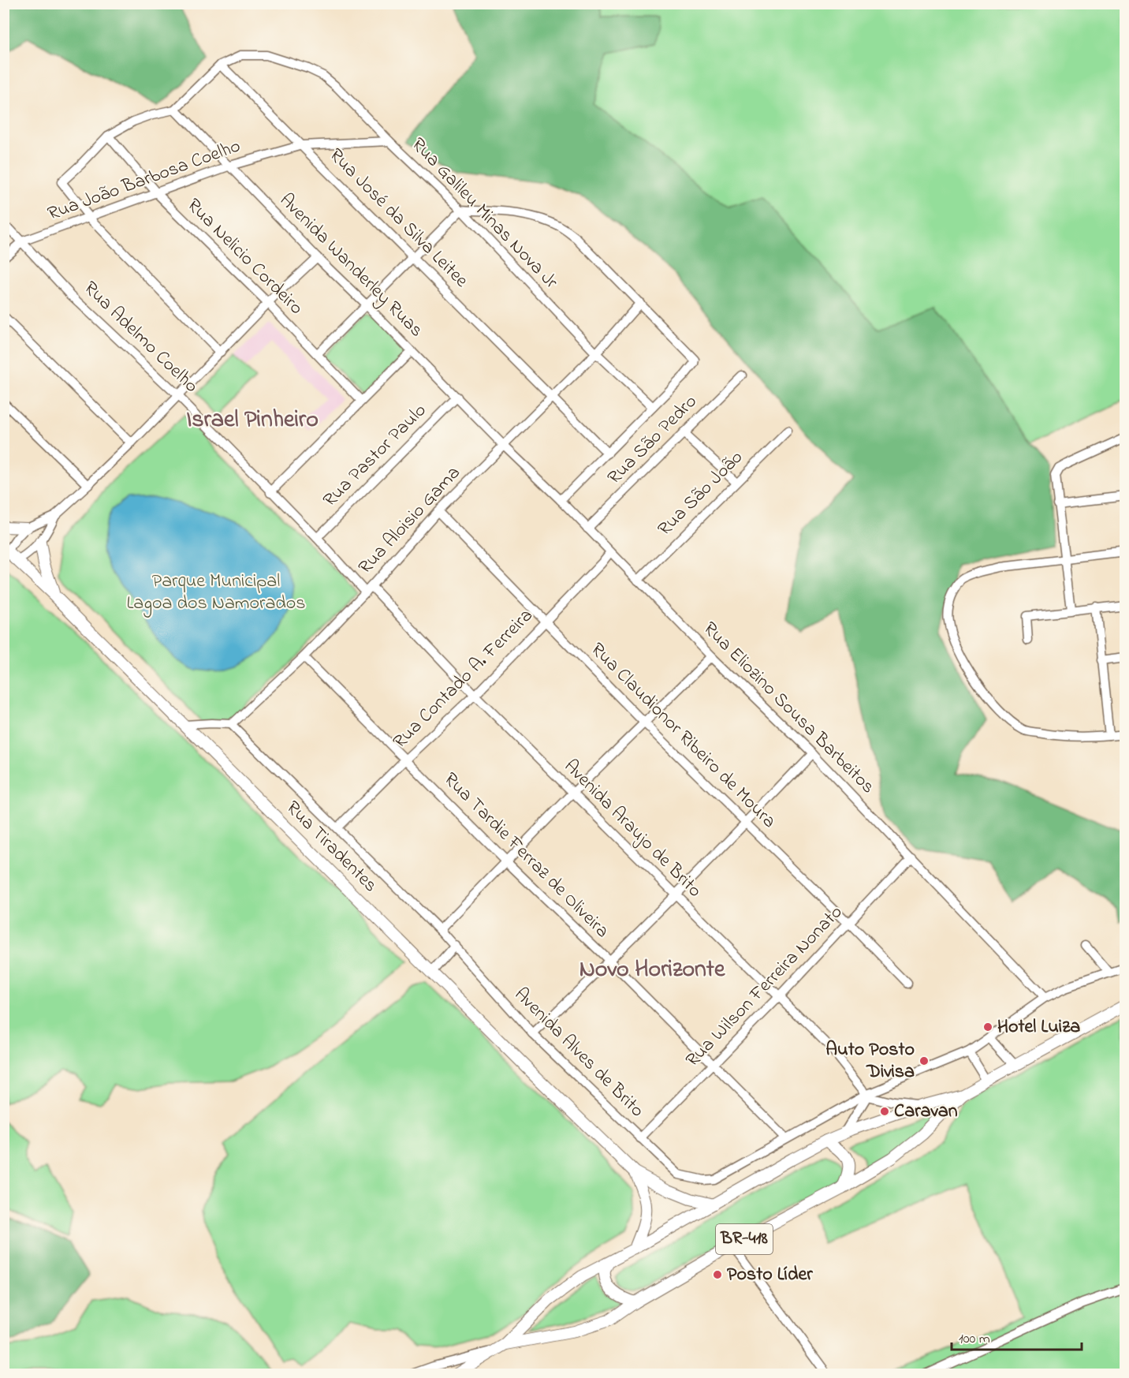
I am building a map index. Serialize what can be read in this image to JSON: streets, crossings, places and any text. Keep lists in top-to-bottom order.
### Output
{
  "streets": {
    "main road": ["Rua Tiradentes", "BR-418"],
    "street": [
      "Rua João Barbosa Coelho",
      "Rua Galileu Minas Nova Jr",
      "Rua José da Silva Leitee",
      "Rua Nelicio Cordeiro",
      "Avenida Wanderley Ruas",
      "Rua Adelmo Coelho",
      "Rua São Pedro",
      "Rua Pastor Paulo",
      "Rua São João",
      "Rua Aloisio Gama",
      "Rua Contado A. Ferreira",
      "Rua Eliozino Sousa Barbeitos",
      "Rua Claudionor Ribeiro de Moura",
      "Avenida Araujo de Brito",
      "Rua Tardie Ferraz de Oliveira",
      "Rua Wilson Ferreira Nonato",
      "Avenida Alves de Brito"
    ]
  },
  "crossings": [
    ["Rua João Barbosa Coelho", "Rua Galileu Minas Nova Jr"],
    ["Rua João Barbosa Coelho", "Rua José da Silva Leitee"],
    ["Rua João Barbosa Coelho", "Rua Nelicio Cordeiro"],
    ["Rua João Barbosa Coelho", "Avenida Wanderley Ruas"],
    ["Rua João Barbosa Coelho", "Rua Adelmo Coelho"],
    ["Rua Galileu Minas Nova Jr", "Rua José da Silva Leitee"],
    ["Rua Galileu Minas Nova Jr", "Rua Aloisio Gama"],
    ["Rua José da Silva Leitee", "Rua Aloisio Gama"],
    ["Avenida Wanderley Ruas", "Rua Pastor Paulo"],
    ["Avenida Wanderley Ruas", "Rua Aloisio Gama"],
    ["Avenida Wanderley Ruas", "Rua Eliozino Sousa Barbeitos"],
    ["Rua Adelmo Coelho", "Rua Pastor Paulo"],
    ["Rua Adelmo Coelho", "Rua Aloisio Gama"],
    ["Rua Adelmo Coelho", "Avenida Araujo de Brito"],
    ["Rua São Pedro", "Rua Eliozino Sousa Barbeitos"],
    ["Rua São João", "Rua Eliozino Sousa Barbeitos"],
    ["Rua Aloisio Gama", "Rua Eliozino Sousa Barbeitos"],
    ["Rua Aloisio Gama", "Rua Claudionor Ribeiro de Moura"],
    ["Rua Aloisio Gama", "Avenida Araujo de Brito"],
    ["Rua Aloisio Gama", "Rua Tardie Ferraz de Oliveira"],
    ["Rua Aloisio Gama", "Avenida Alves de Brito"],
    ["Rua Contado A. Ferreira", "Rua Eliozino Sousa Barbeitos"],
    ["Rua Contado A. Ferreira", "Rua Claudionor Ribeiro de Moura"],
    ["Rua Contado A. Ferreira", "Avenida Araujo de Brito"],
    ["Rua Contado A. Ferreira", "Rua Tardie Ferraz de Oliveira"],
    ["Rua Contado A. Ferreira", "Avenida Alves de Brito"],
    ["Rua Eliozino Sousa Barbeitos", "Rua Wilson Ferreira Nonato"],
    ["Rua Eliozino Sousa Barbeitos", "Avenida Alves de Brito"],
    ["Rua Claudionor Ribeiro de Moura", "Rua Wilson Ferreira Nonato"],
    ["Avenida Araujo de Brito", "Rua Wilson Ferreira Nonato"],
    ["Avenida Araujo de Brito", "Avenida Alves de Brito"],
    ["Rua Tiradentes", "BR-418"],
    ["Rua Tardie Ferraz de Oliveira", "Rua Wilson Ferreira Nonato"],
    ["Rua Tardie Ferraz de Oliveira", "Avenida Alves de Brito"],
    ["Rua Wilson Ferreira Nonato", "Avenida Alves de Brito"]
  ],
  "districts": ["Israel Pinheiro", "Novo Horizonte"],
  "parks": ["Parque Municipal Lagoa dos Namorados"],
  "places": [
    "Hotel Luiza",
    "Auto Posto Divisa",
    "Caravan",
    "Posto Líder"
  ],
  "scale_bar": "100 m"
}
